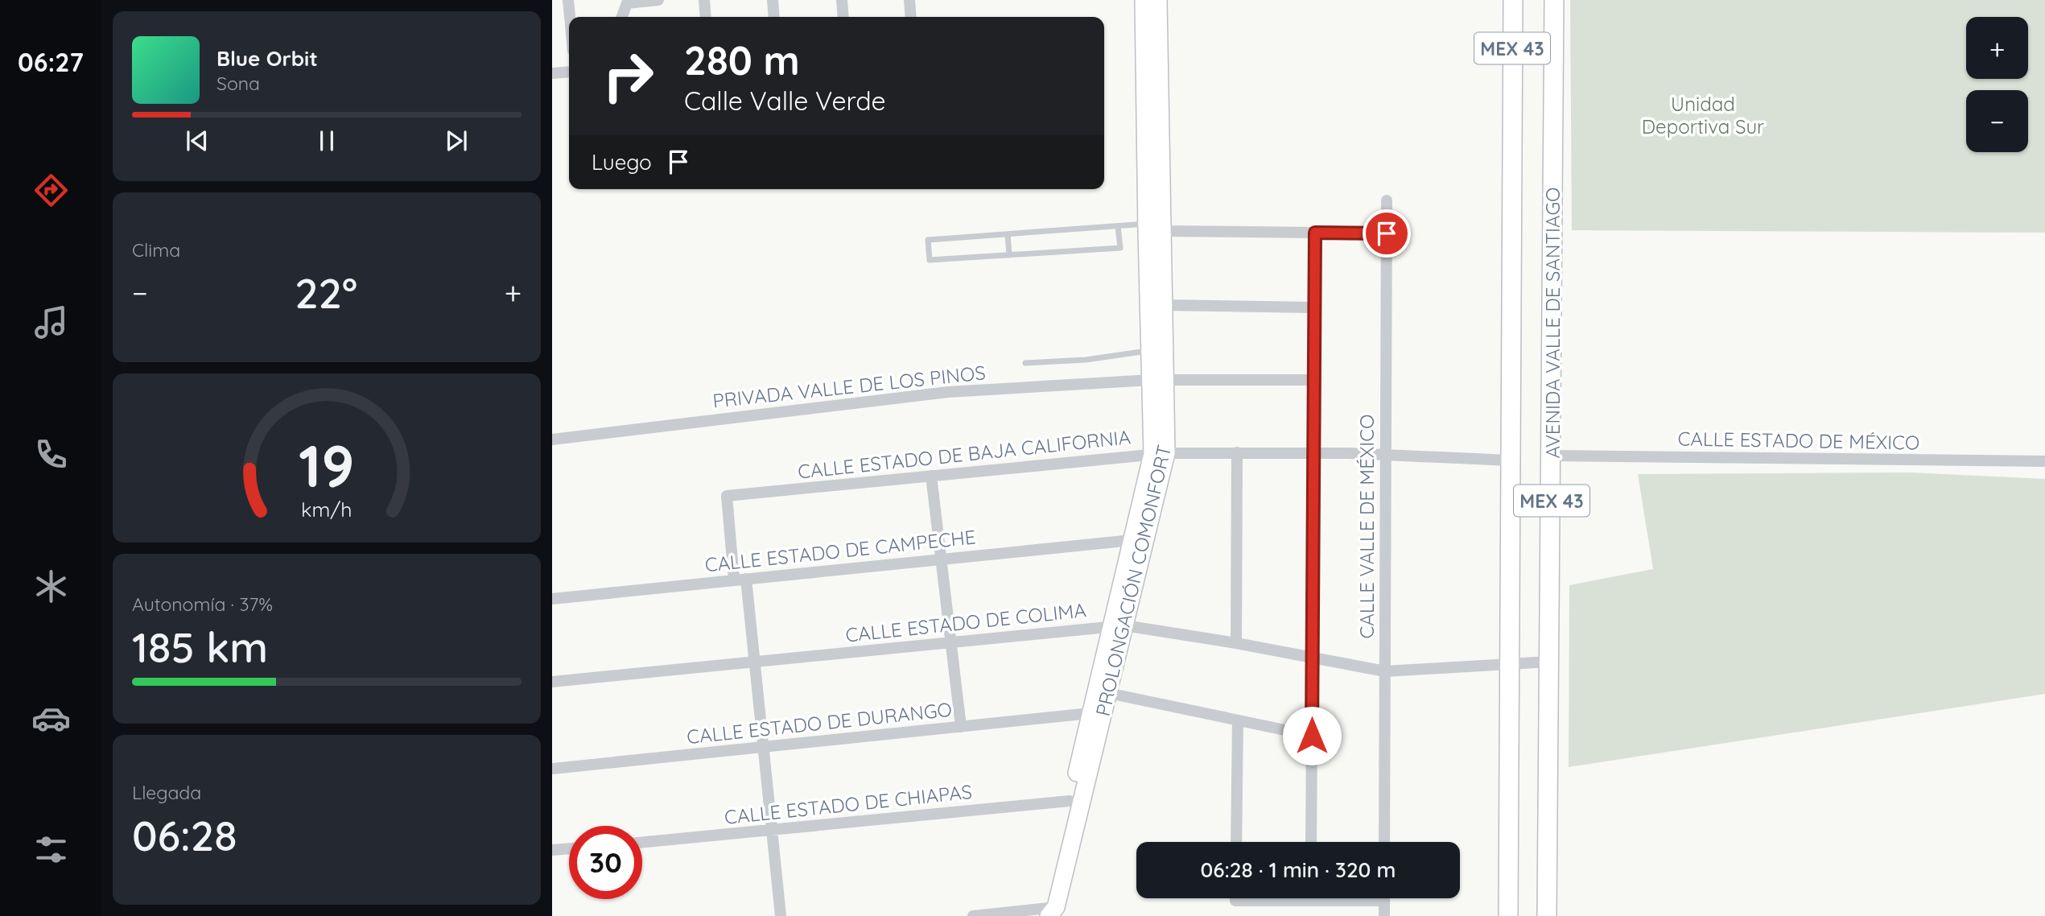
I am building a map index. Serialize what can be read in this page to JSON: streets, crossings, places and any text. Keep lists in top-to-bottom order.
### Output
{
  "streets": {
    "main road": ["MEX 43", "AVENIDA VALLE DE SANTIAGO"],
    "street": [
      "PRIVADA VALLE DE LOS PINOS",
      "CALLE ESTADO DE MÉXICO",
      "CALLE ESTADO DE BAJA CALIFORNIA",
      "CALLE VALLE DE MÉXICO",
      "CALLE ESTADO DE CAMPECHE",
      "PROLONGACIÓN COMONFORT",
      "CALLE ESTADO DE COLIMA",
      "CALLE ESTADO DE DURANGO",
      "CALLE ESTADO DE CHIAPAS"
    ]
  },
  "crossings": [
    ["MEX 43", "CALLE ESTADO DE BAJA CALIFORNIA"],
    ["MEX 43", "CALLE ESTADO DE COLIMA"],
    ["AVENIDA VALLE DE SANTIAGO", "CALLE ESTADO DE MÉXICO"],
    ["AVENIDA VALLE DE SANTIAGO", "CALLE ESTADO DE COLIMA"],
    ["PRIVADA VALLE DE LOS PINOS", "PROLONGACIÓN COMONFORT"],
    ["CALLE ESTADO DE BAJA CALIFORNIA", "CALLE VALLE DE MÉXICO"],
    ["CALLE ESTADO DE BAJA CALIFORNIA", "CALLE ESTADO DE CAMPECHE"],
    ["CALLE ESTADO DE BAJA CALIFORNIA", "PROLONGACIÓN COMONFORT"],
    ["CALLE VALLE DE MÉXICO", "CALLE ESTADO DE COLIMA"],
    ["CALLE ESTADO DE CAMPECHE", "PROLONGACIÓN COMONFORT"],
    ["PROLONGACIÓN COMONFORT", "CALLE ESTADO DE COLIMA"],
    ["PROLONGACIÓN COMONFORT", "CALLE ESTADO DE DURANGO"],
    ["PROLONGACIÓN COMONFORT", "CALLE ESTADO DE CHIAPAS"]
  ],
  "parks": ["Unidad Deportiva Sur"],
  "page": {
    "tabs": "06:27",
    "map_buttons": ["+", "−"],
    "turn": ["280 m", "Calle Valle Verde"],
    "song": ["Blue Orbit", "Sona"],
    "then": "Luego",
    "tile": [
      "Clima",
      ["Autonomía · 37%", "185 km"],
      ["Llegada", "06:28"]
    ],
    "heat": ["−", "22°", "+"],
    "limit": "30",
    "trip": "06:28 · 1 min · 320 m",
    "gauge": ["19", "km/h"]
  }
}
